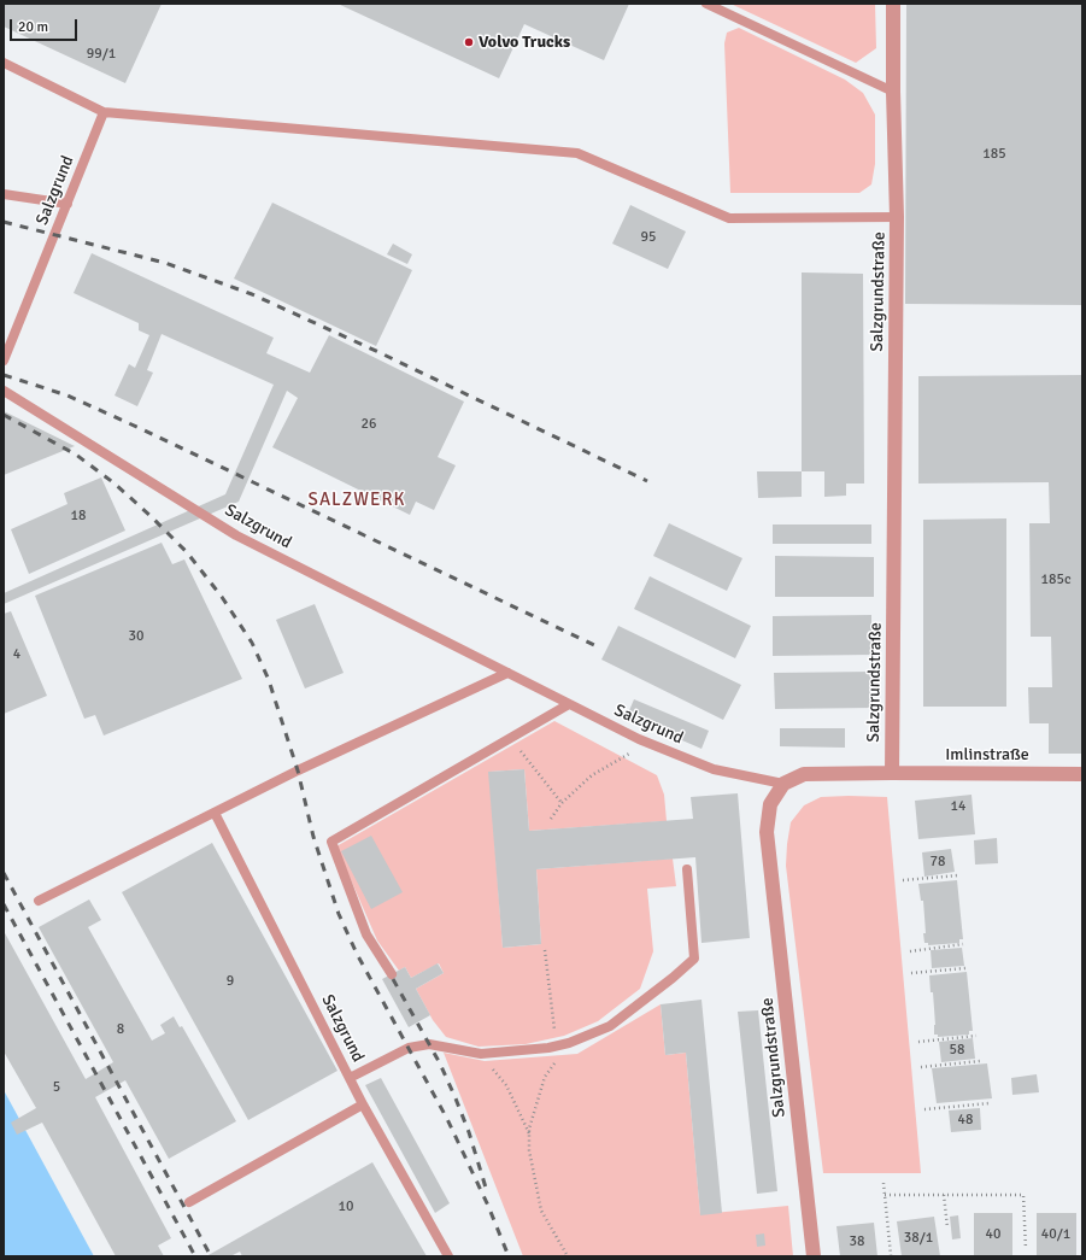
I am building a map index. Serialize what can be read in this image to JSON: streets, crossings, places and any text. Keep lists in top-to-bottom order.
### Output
{
  "streets": {
    "street": ["Salzgrundstraße", "Imlinstraße"],
    "lane": ["Salzgrund"]
  },
  "crossings": [
    ["Salzgrund", "Salzgrundstraße"],
    ["Salzgrundstraße", "Imlinstraße"]
  ],
  "districts": ["SALZWERK"],
  "places": ["Volvo Trucks"],
  "house_numbers": [
    "99/1",
    "185",
    "95",
    "26",
    "18",
    "185c",
    "30",
    "4",
    "14",
    "78",
    "9",
    "8",
    "58",
    "5",
    "48",
    "10",
    "40",
    "40/1",
    "38/1",
    "38"
  ],
  "scale_bar": "20 m"
}
